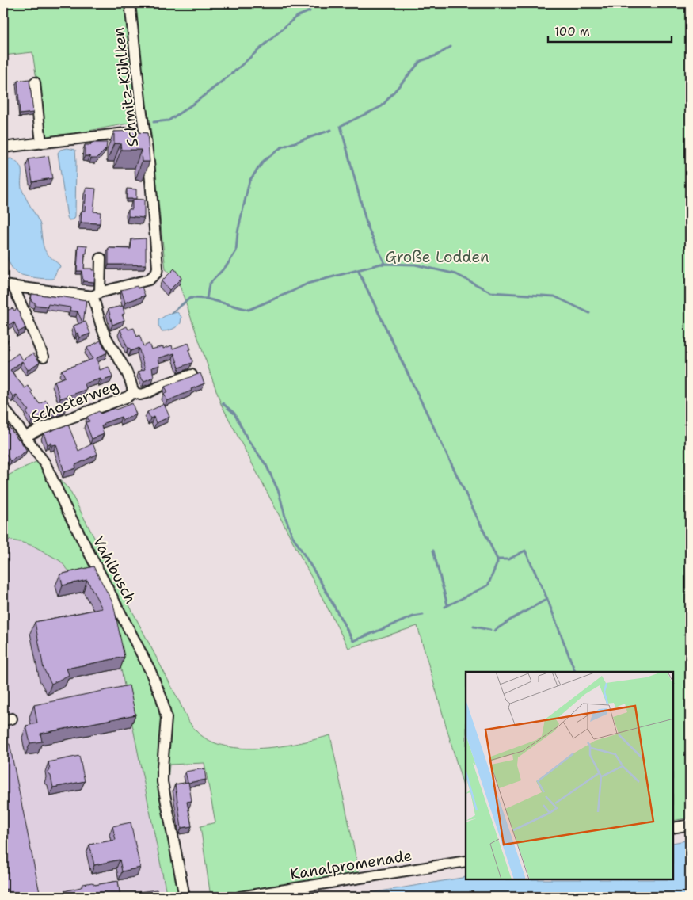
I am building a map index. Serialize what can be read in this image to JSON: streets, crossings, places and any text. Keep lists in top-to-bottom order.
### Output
{
  "streets": {
    "street": [
      "Schmitz-Kühlken",
      "Schosterweg",
      "Vahlbusch",
      "Kanalpromenade"
    ]
  },
  "crossings": [
    ["Schmitz-Kühlken", "Schosterweg"],
    ["Schosterweg", "Vahlbusch"]
  ],
  "parks": ["Große Lodden"],
  "scale_bar": "100 m"
}
